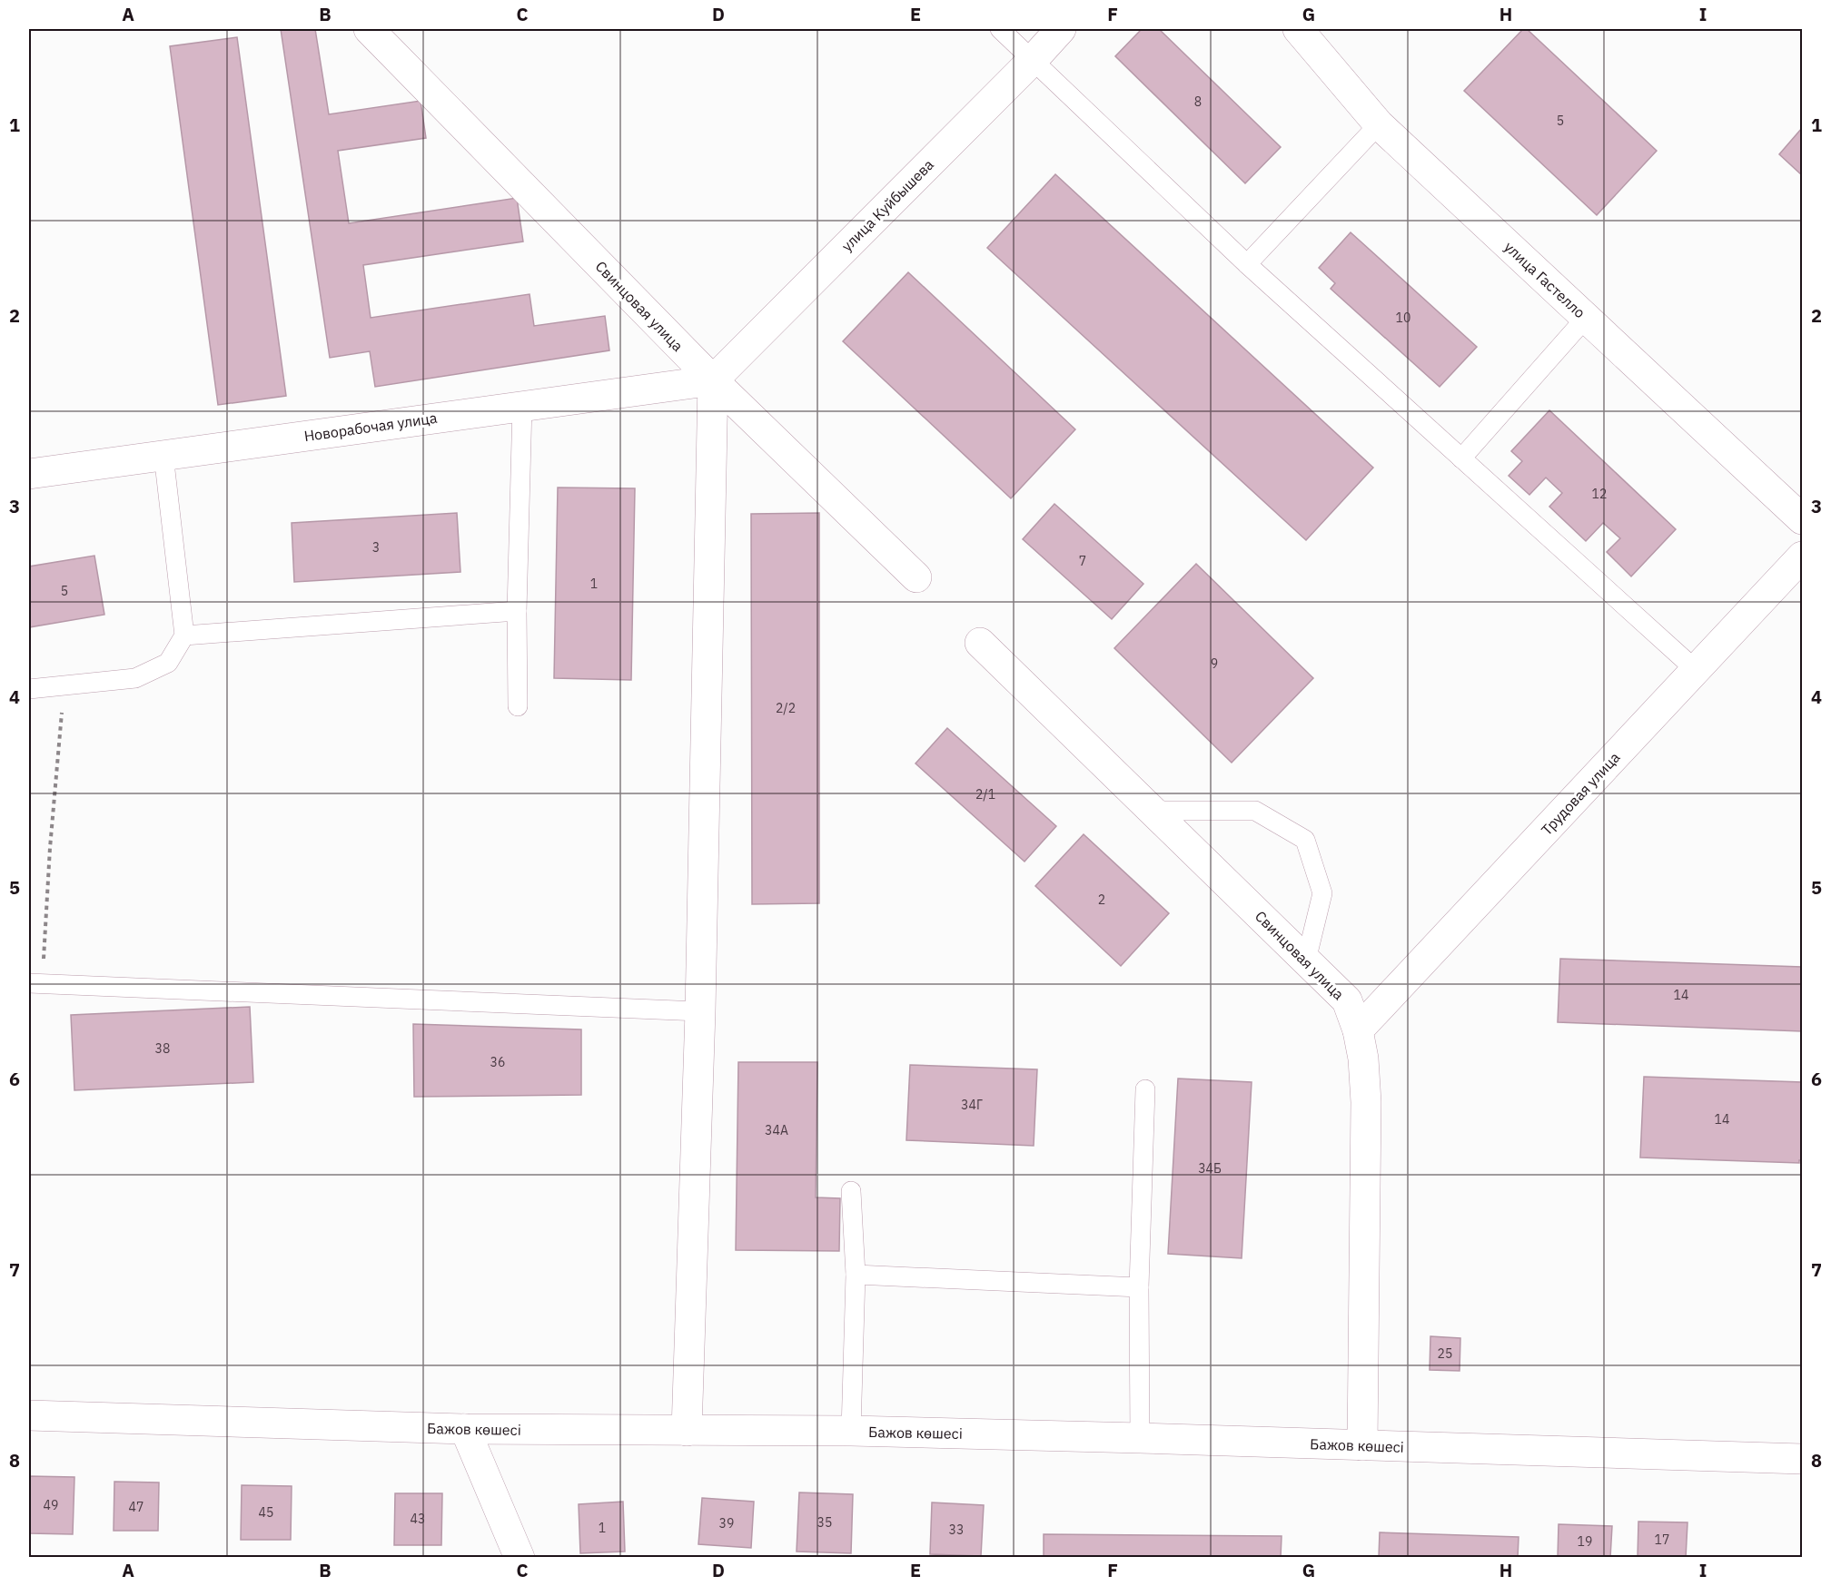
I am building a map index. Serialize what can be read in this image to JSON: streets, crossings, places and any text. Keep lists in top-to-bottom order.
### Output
{
  "streets": {
    "street": [
      "улица Куйбышева",
      "улица Гастелло",
      "Свинцовая улица",
      "Новорабочая улица",
      "Трудовая улица",
      "Бажов көшесі"
    ]
  },
  "crossings": [
    ["улица Куйбышева", "Свинцовая улица"],
    ["улица Куйбышева", "Новорабочая улица"],
    ["Свинцовая улица", "Новорабочая улица"],
    ["Свинцовая улица", "Трудовая улица"],
    ["Свинцовая улица", "Бажов көшесі"]
  ],
  "house_numbers": [
    "8",
    "5",
    "10",
    "12",
    "3",
    "7",
    "1",
    "5",
    "9",
    "2/2",
    "2/1",
    "2",
    "14",
    "38",
    "36",
    "34Г",
    "14",
    "34А",
    "34Б",
    "25",
    "49",
    "47",
    "45",
    "43",
    "35",
    "39",
    "1",
    "33",
    "17",
    "19"
  ],
  "grid": {
    "columns": [
      "A",
      "B",
      "C",
      "D",
      "E",
      "F",
      "G",
      "H",
      "I"
    ],
    "rows": [
      "1",
      "2",
      "3",
      "4",
      "5",
      "6",
      "7",
      "8"
    ]
  }
}
